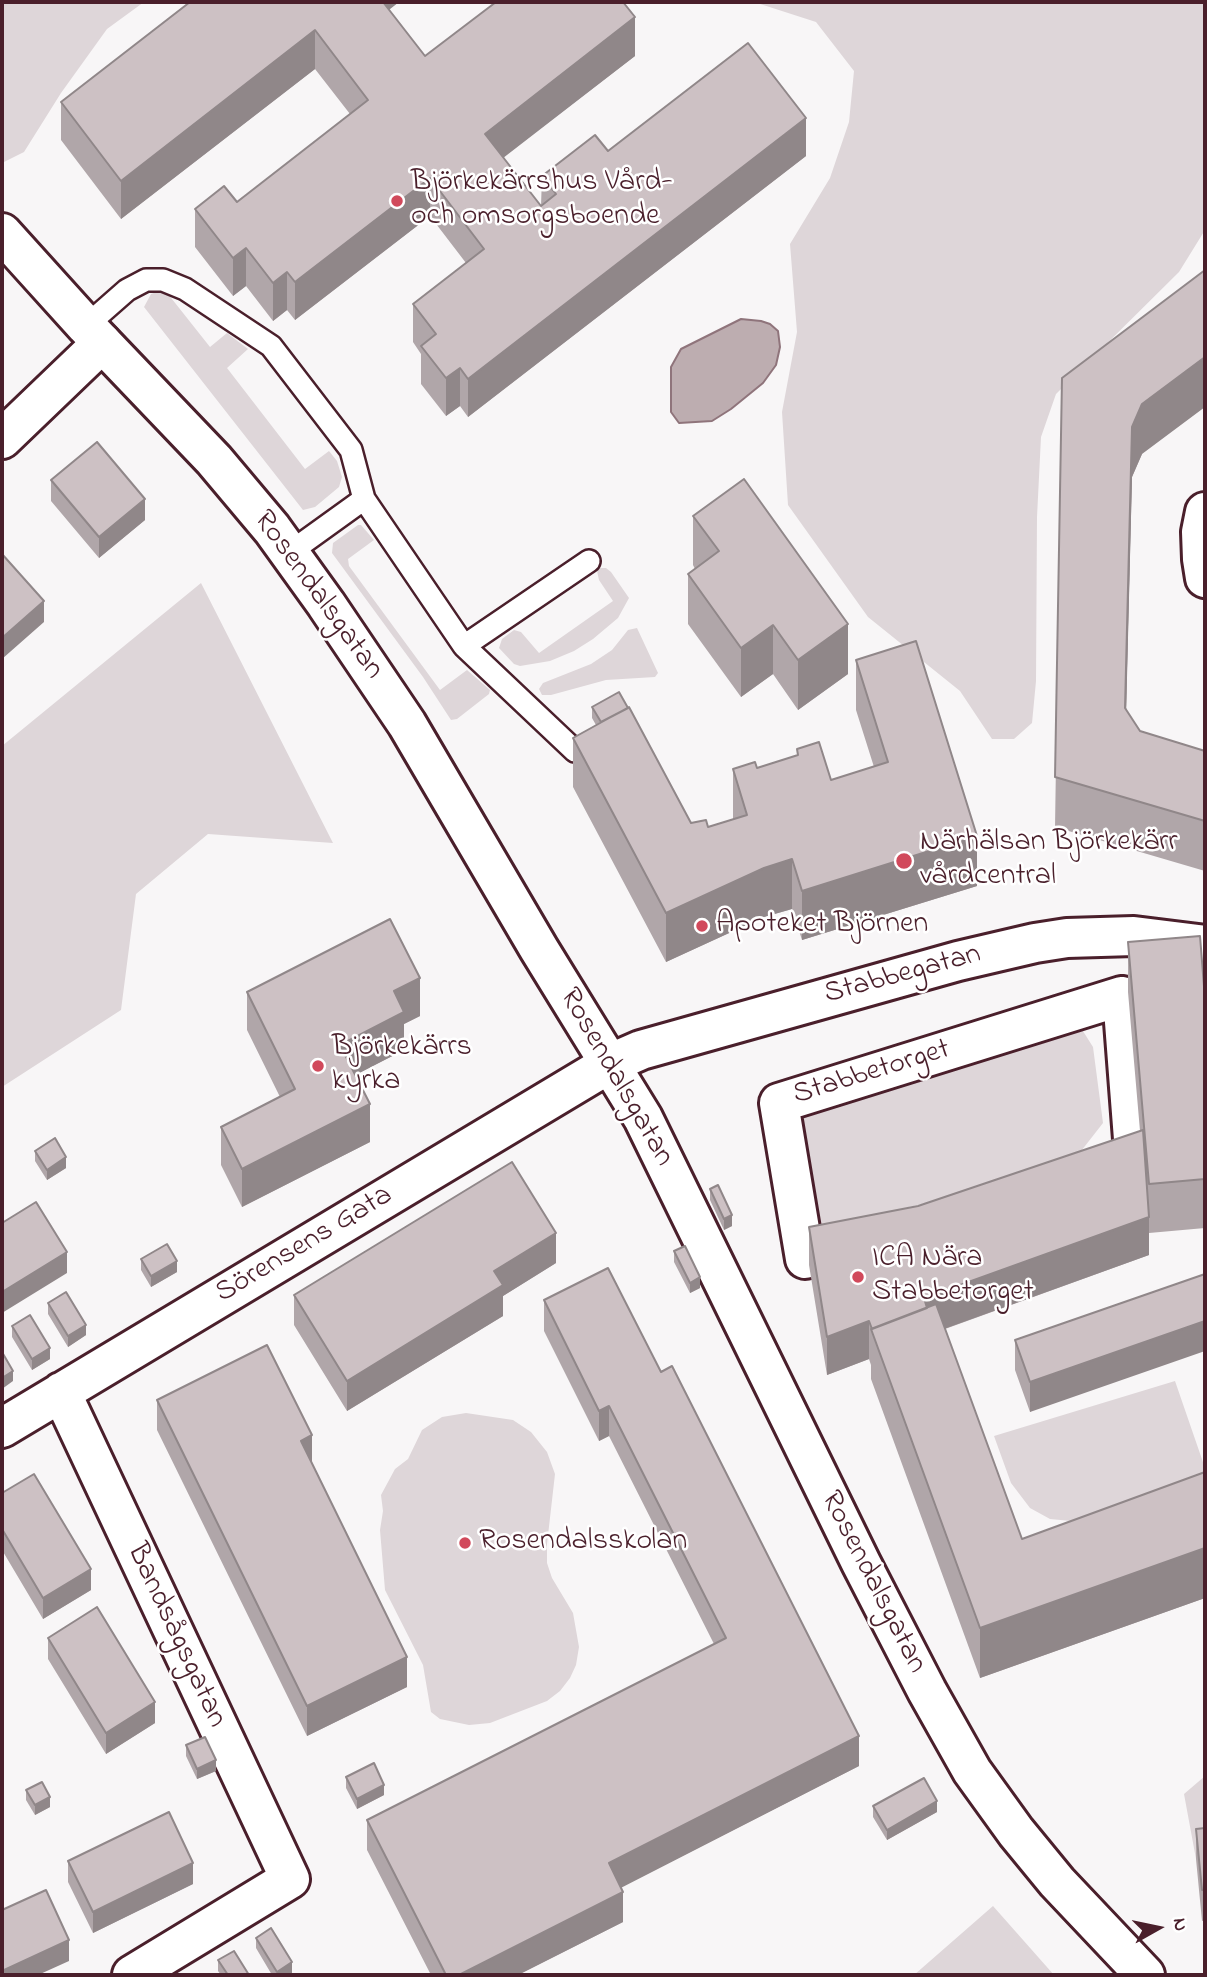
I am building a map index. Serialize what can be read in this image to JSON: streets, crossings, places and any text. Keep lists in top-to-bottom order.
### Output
{
  "streets": {
    "street": [
      "Rosendalsgatan",
      "Stabbegatan",
      "Stabbetorget",
      "Sörensens Gata",
      "Bandsågsgatan"
    ]
  },
  "crossings": [
    ["Rosendalsgatan", "Stabbegatan"],
    ["Rosendalsgatan", "Sörensens Gata"],
    ["Stabbegatan", "Sörensens Gata"],
    ["Sörensens Gata", "Bandsågsgatan"]
  ],
  "places": [
    "Björkekärrshus Vård- och omsorgsboende",
    "Närhälsan Björkekärr vårdcentral",
    "Apoteket Björnen",
    "Björkekärrs kyrka",
    "ICA Nära Stabbetorget",
    "Rosendalsskolan"
  ],
  "north": "right"
}
